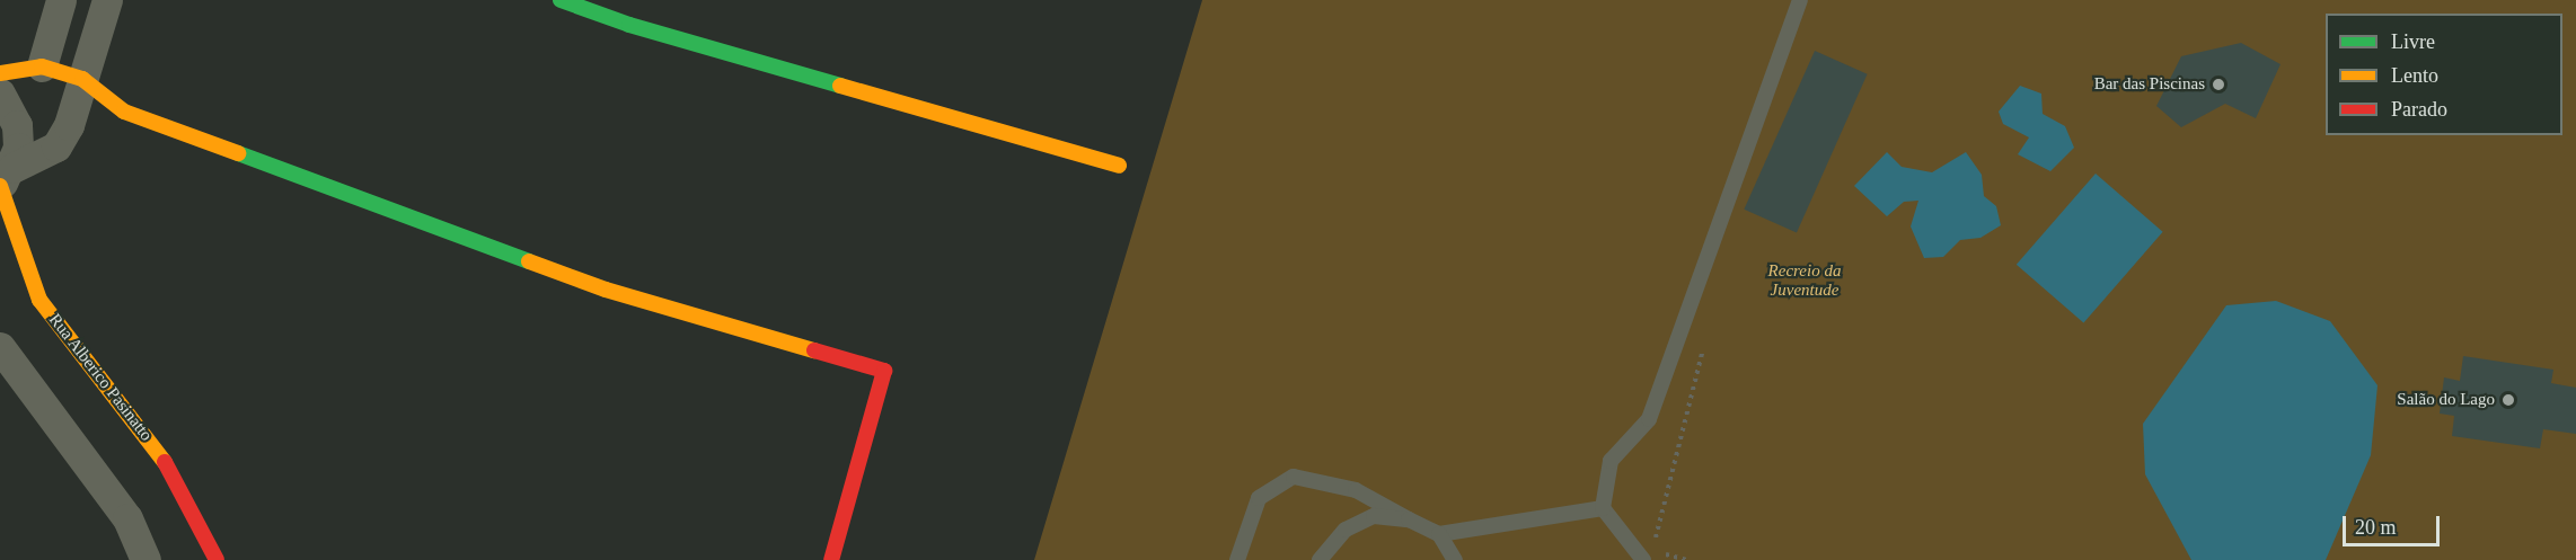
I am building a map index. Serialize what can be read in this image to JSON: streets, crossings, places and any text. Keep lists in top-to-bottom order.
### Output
{
  "streets": {
    "street": ["Rua Alberico Pasinatto"]
  },
  "parks": ["Recreio da Juventude"],
  "places": ["Bar das Piscinas", "Salão do Lago"],
  "legend": ["Livre", "Lento", "Parado"],
  "scale_bar": "20 m"
}
